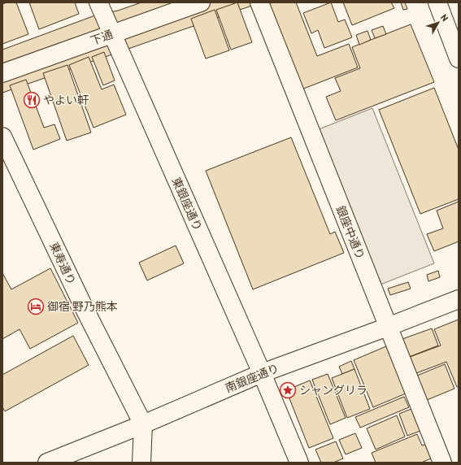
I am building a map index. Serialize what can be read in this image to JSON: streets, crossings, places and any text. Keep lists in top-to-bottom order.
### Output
{
  "streets": {
    "street": [
      "下通",
      "東銀座通り",
      "銀座中通り",
      "東寿通り",
      "南銀座通り"
    ]
  },
  "crossings": [
    ["下通", "東銀座通り"],
    ["東銀座通り", "南銀座通り"],
    ["銀座中通り", "南銀座通り"],
    ["東寿通り", "南銀座通り"]
  ],
  "places": {
    "restaurant": ["やよい軒"],
    "hotel": ["御宿 野乃熊本"],
    "place": ["シャングリラ"]
  },
  "north": "top right"
}
